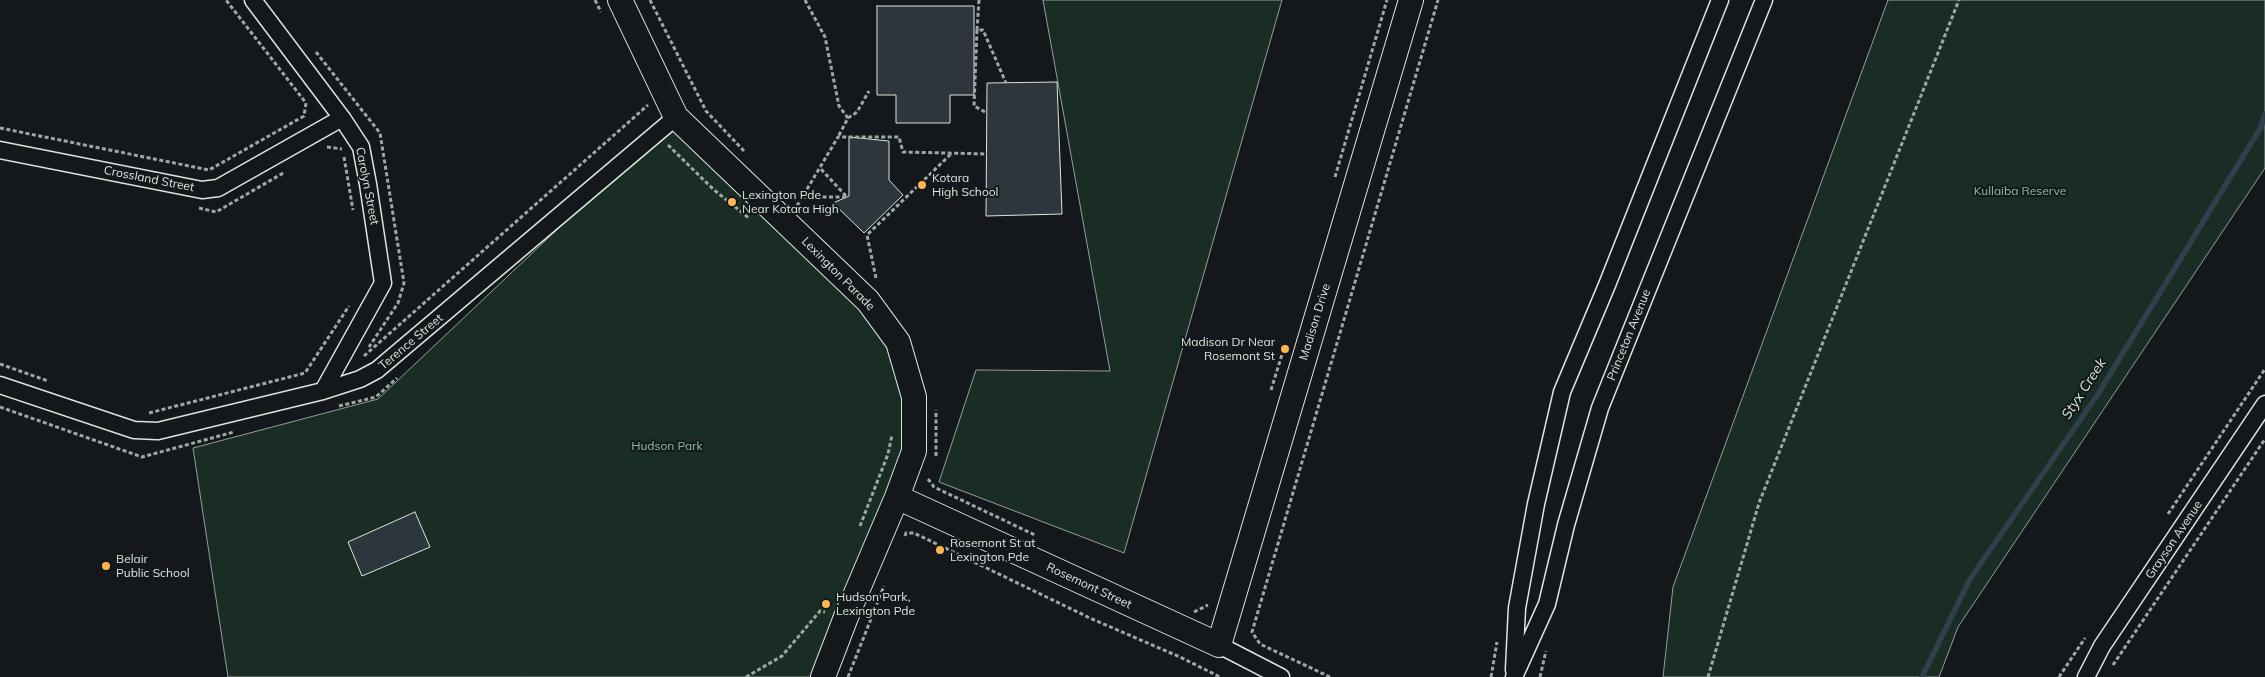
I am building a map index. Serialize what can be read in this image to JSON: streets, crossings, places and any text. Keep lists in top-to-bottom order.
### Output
{
  "streets": {
    "main road": ["Lexington Parade", "Madison Drive", "Rosemont Street"],
    "street": [
      "Crossland Street",
      "Carolyn Street",
      "Princeton Avenue",
      "Terence Street",
      "Grayson Avenue"
    ]
  },
  "crossings": [
    ["Crossland Street", "Carolyn Street"],
    ["Carolyn Street", "Terence Street"],
    ["Lexington Parade", "Terence Street"],
    ["Lexington Parade", "Rosemont Street"],
    ["Madison Drive", "Rosemont Street"]
  ],
  "water": ["Styx Creek"],
  "parks": ["Kullaiba Reserve", "Hudson Park"],
  "places": [
    "Kotara High School",
    "Lexington Pde Near Kotara High",
    "Madison Dr Near Rosemont St",
    "Rosemont St at Lexington Pde",
    "Belair Public School",
    "Hudson Park, Lexington Pde"
  ]
}
